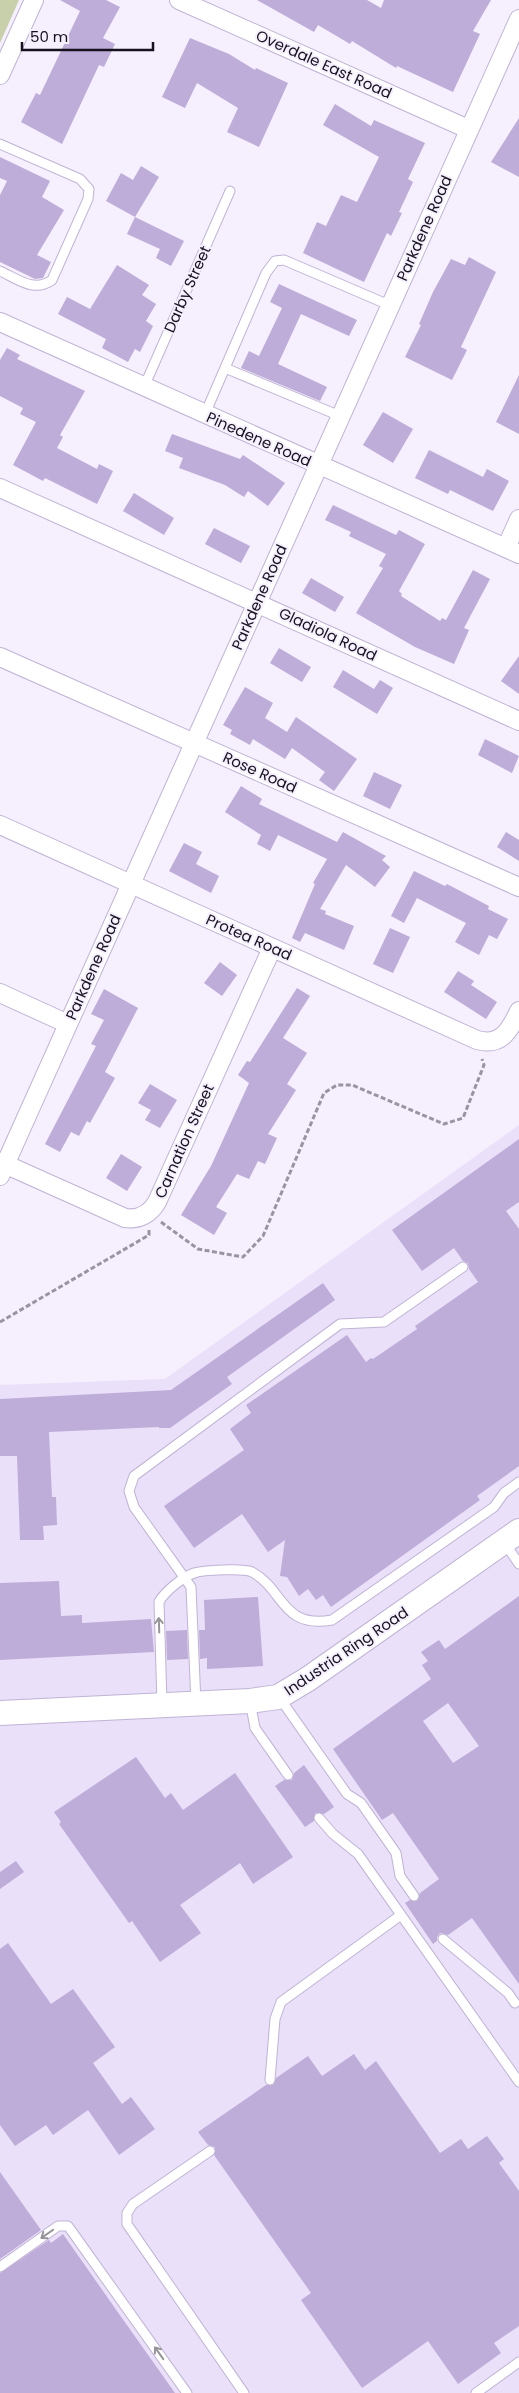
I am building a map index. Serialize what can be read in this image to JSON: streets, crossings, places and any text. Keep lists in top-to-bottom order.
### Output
{
  "streets": {
    "street": [
      "Overdale East Road",
      "Parkdene Road",
      "Pinedene Road",
      "Gladiola Road",
      "Rose Road",
      "Protea Road",
      "Carnation Street",
      "Industria Ring Road"
    ],
    "lane": ["Darby Street"]
  },
  "crossings": [
    ["Overdale East Road", "Parkdene Road"],
    ["Parkdene Road", "Pinedene Road"],
    ["Parkdene Road", "Gladiola Road"],
    ["Parkdene Road", "Rose Road"],
    ["Parkdene Road", "Protea Road"],
    ["Parkdene Road", "Carnation Street"],
    ["Darby Street", "Pinedene Road"],
    ["Protea Road", "Carnation Street"]
  ],
  "scale_bar": "50 m"
}
